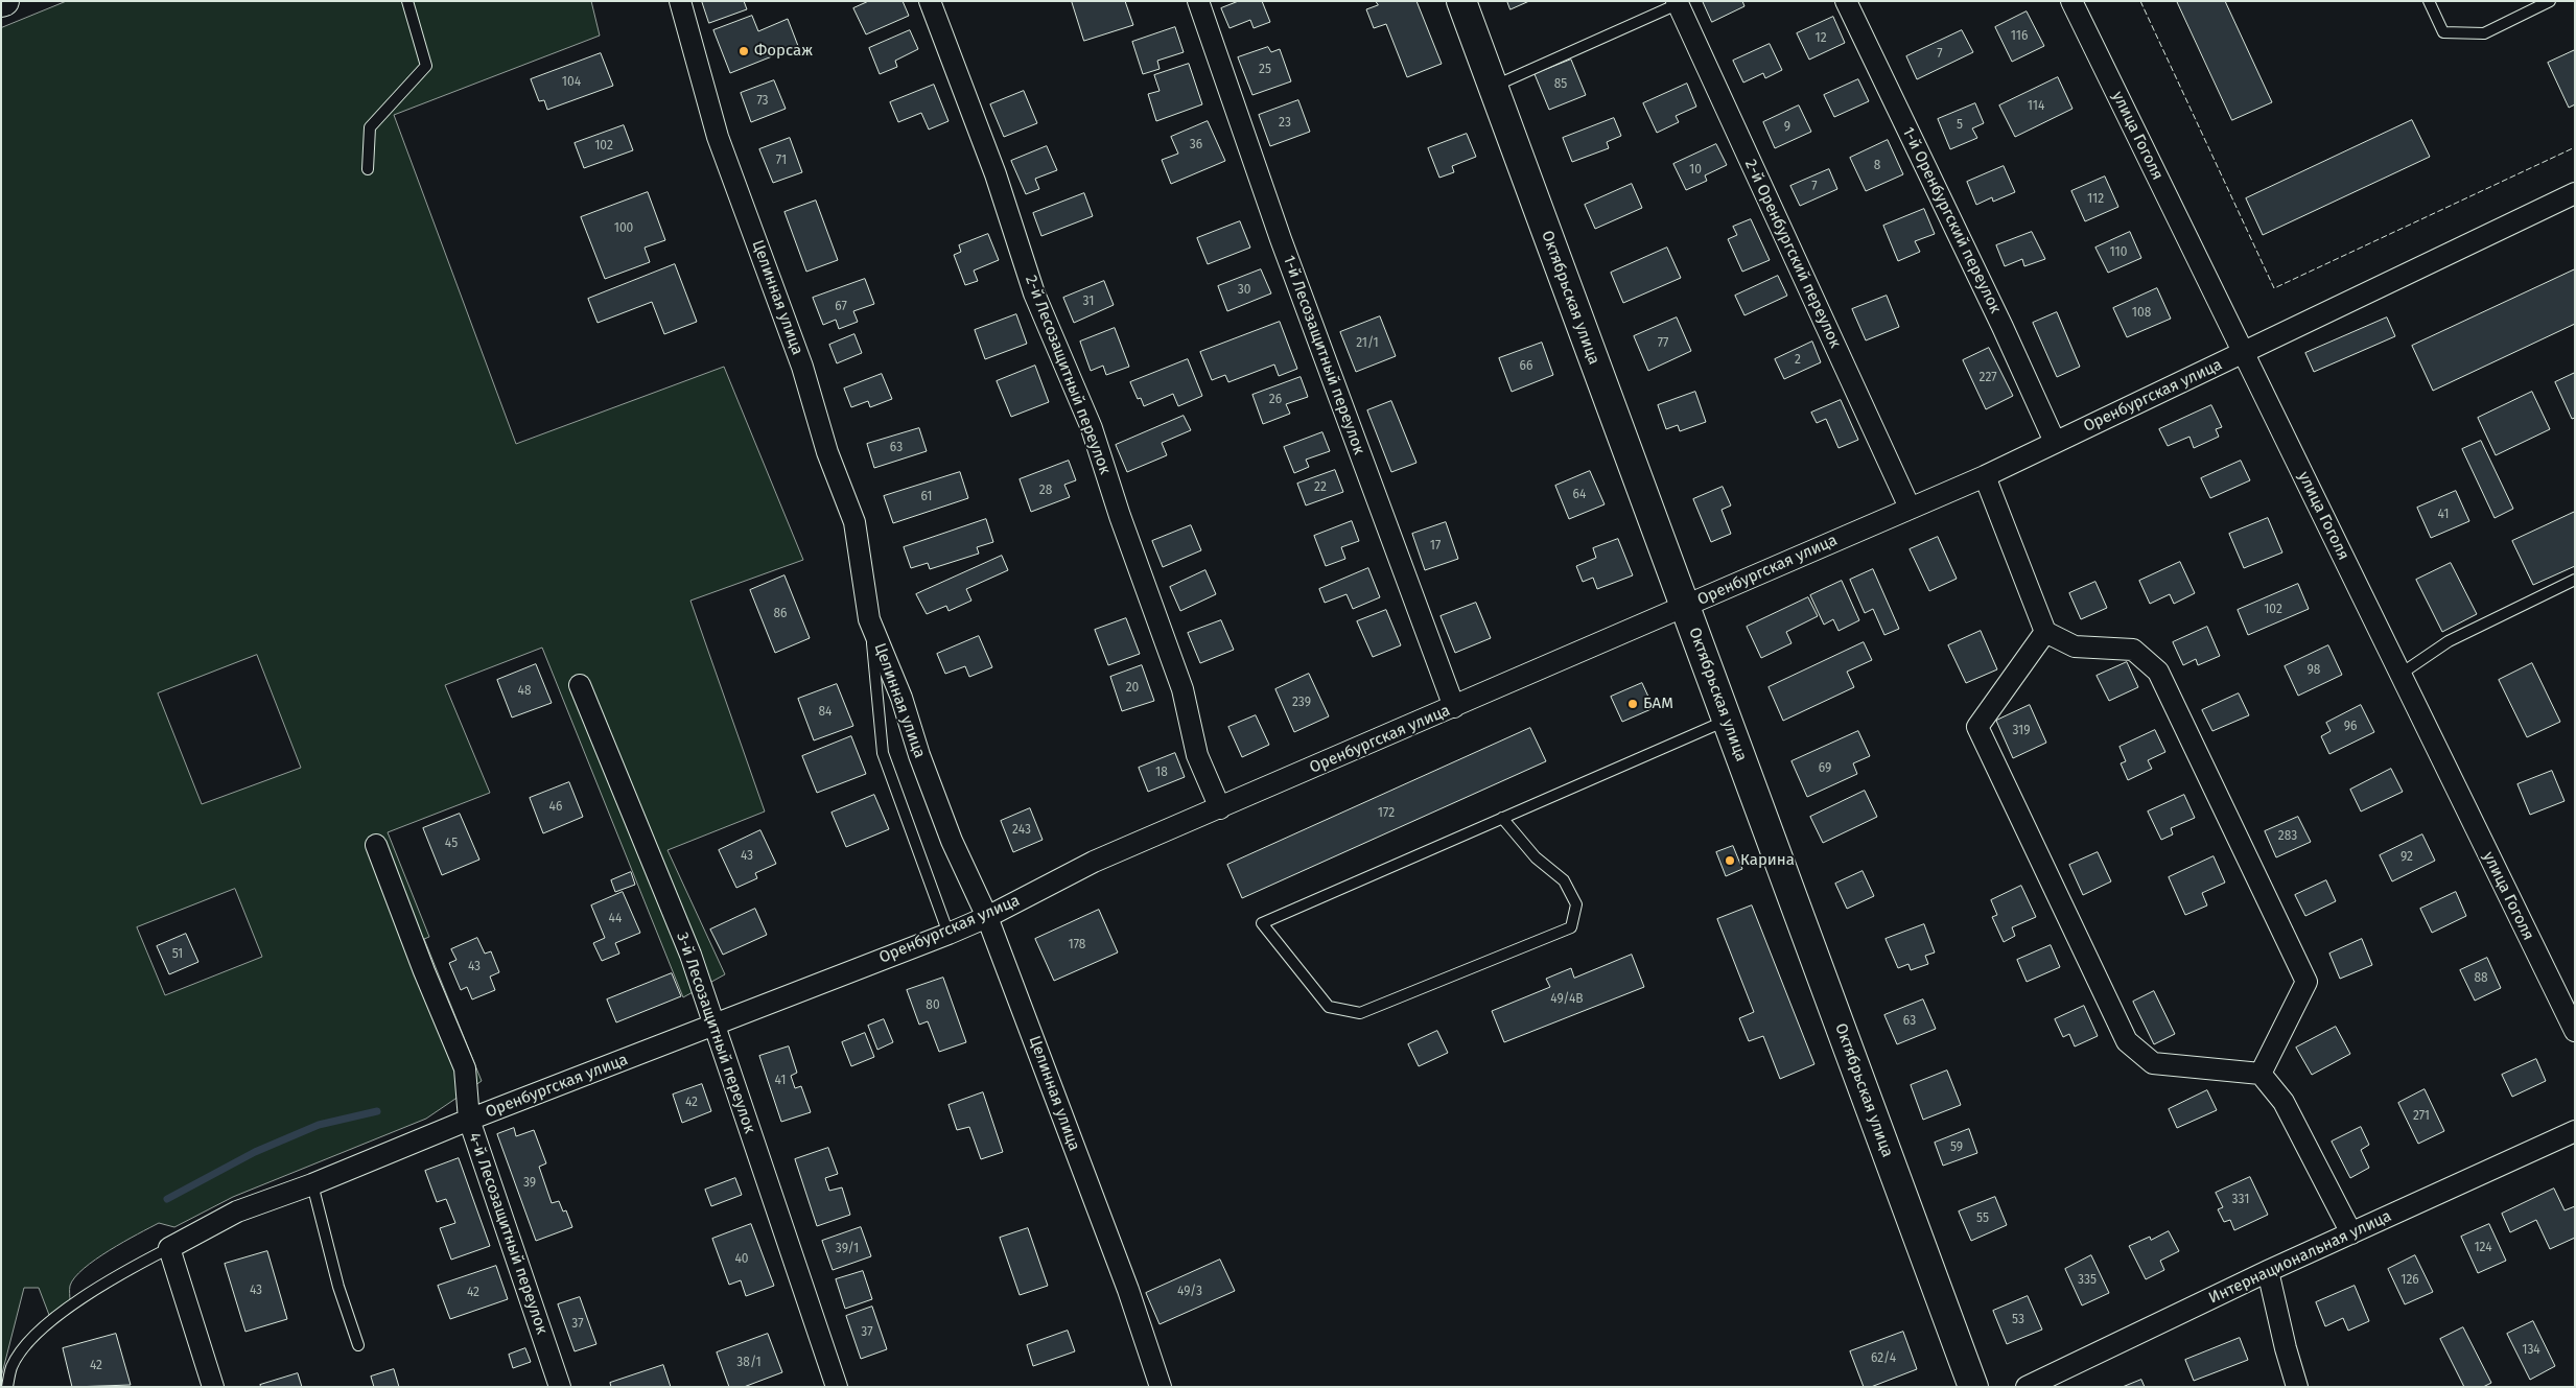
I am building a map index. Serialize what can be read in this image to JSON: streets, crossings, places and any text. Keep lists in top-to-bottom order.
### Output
{
  "streets": {
    "street": [
      "улица Гоголя",
      "1-й Оренбургский переулок",
      "2-й Оренбургский переулок",
      "Целинная улица",
      "Октябрьская улица",
      "1-й Лесозащитный переулок",
      "2-й Лесозащитный переулок",
      "Оренбургская улица",
      "3-й Лесозащитный переулок",
      "4-й Лесозащитный переулок",
      "Интернациональная улица"
    ]
  },
  "crossings": [
    ["улица Гоголя", "Оренбургская улица"],
    ["1-й Оренбургский переулок", "Оренбургская улица"],
    ["2-й Оренбургский переулок", "Оренбургская улица"],
    ["Целинная улица", "Оренбургская улица"],
    ["Октябрьская улица", "Оренбургская улица"],
    ["1-й Лесозащитный переулок", "Оренбургская улица"],
    ["2-й Лесозащитный переулок", "Оренбургская улица"],
    ["Оренбургская улица", "3-й Лесозащитный переулок"],
    ["Оренбургская улица", "4-й Лесозащитный переулок"]
  ],
  "places": ["Форсаж", "БАМ", "Карина"],
  "house_numbers": [
    "116",
    "12",
    "7",
    "25",
    "104",
    "85",
    "73",
    "114",
    "23",
    "5",
    "9",
    "36",
    "102",
    "71",
    "8",
    "10",
    "7",
    "112",
    "100",
    "110",
    "30",
    "31",
    "67",
    "108",
    "21/1",
    "77",
    "2",
    "66",
    "227",
    "26",
    "63",
    "22",
    "28",
    "64",
    "61",
    "41",
    "17",
    "102",
    "86",
    "98",
    "20",
    "48",
    "239",
    "84",
    "96",
    "319",
    "69",
    "18",
    "46",
    "172",
    "243",
    "283",
    "45",
    "43",
    "92",
    "44",
    "178",
    "51",
    "43",
    "88",
    "49/4В",
    "80",
    "63",
    "41",
    "42",
    "271",
    "59",
    "39",
    "331",
    "55",
    "124",
    "39/1",
    "40",
    "335",
    "126",
    "43",
    "49/3",
    "42",
    "53",
    "37",
    "37",
    "134",
    "62/4",
    "38/1",
    "42"
  ]
}
